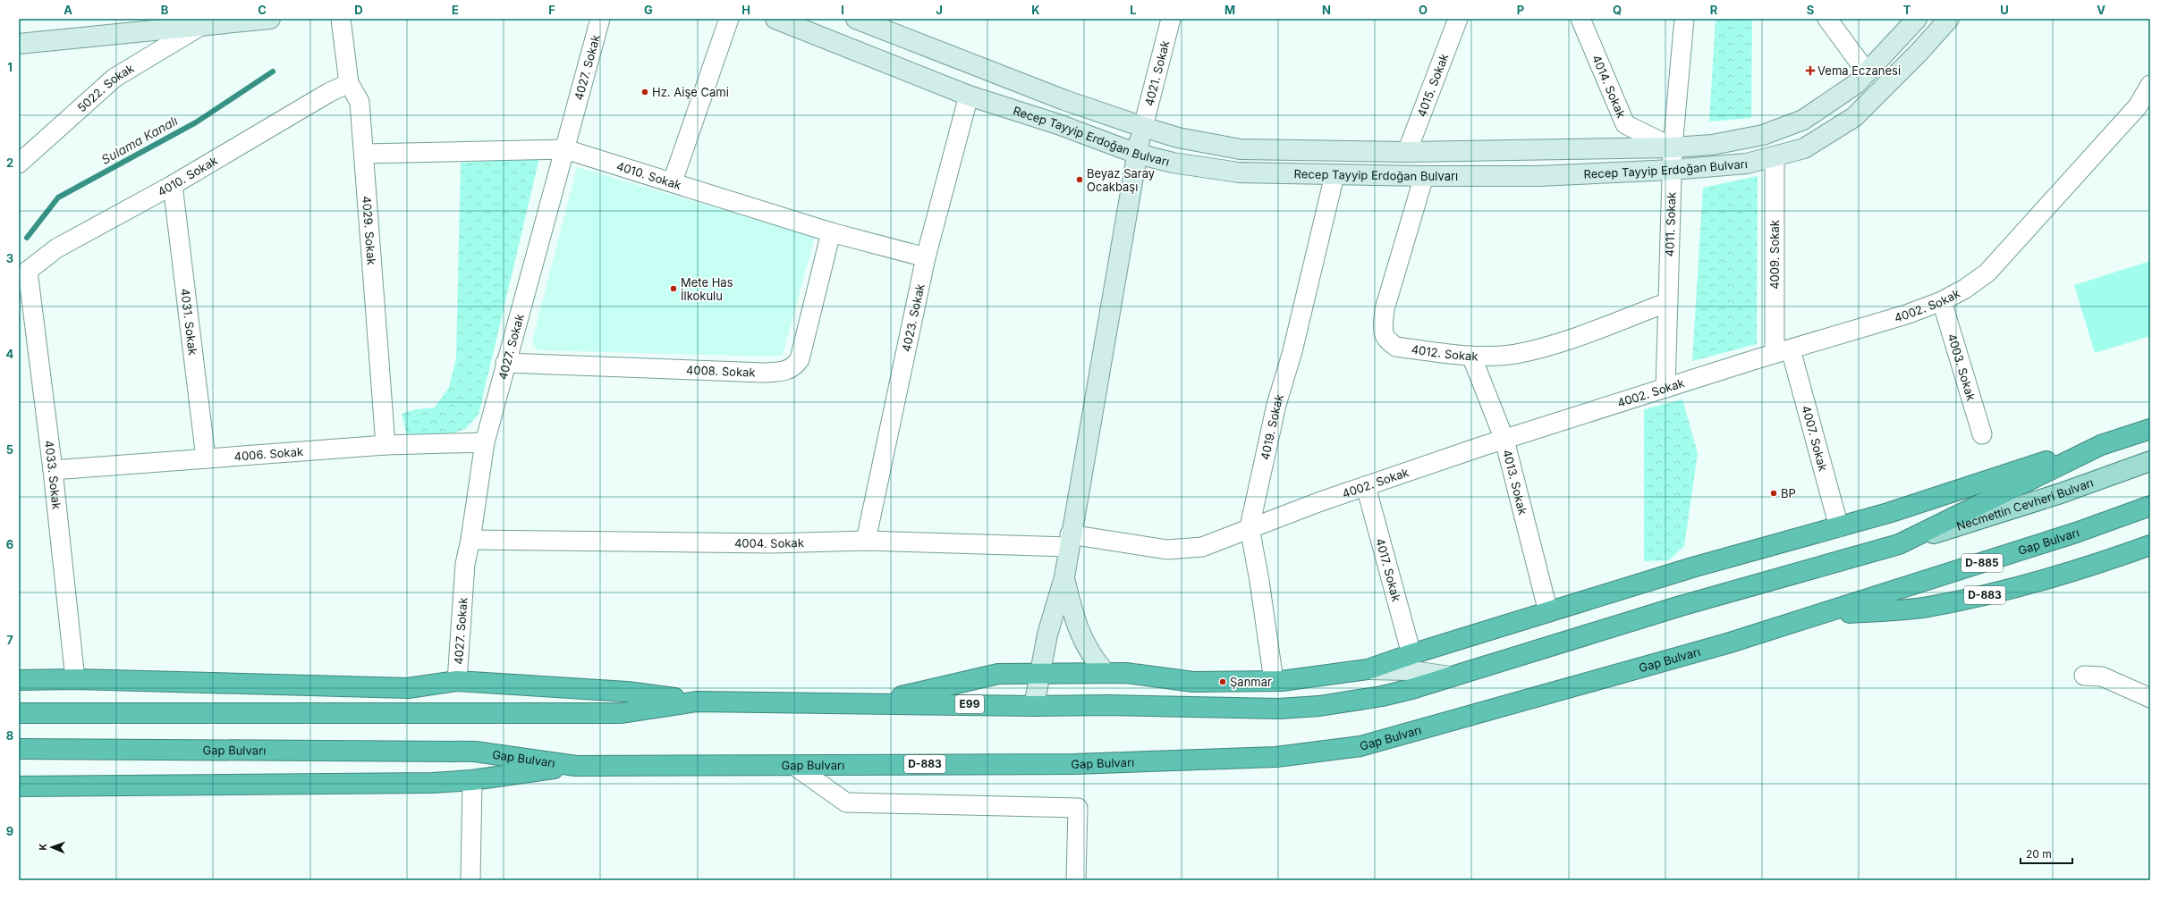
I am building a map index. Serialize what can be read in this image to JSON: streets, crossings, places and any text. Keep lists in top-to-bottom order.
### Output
{
  "streets": {
    "highway": [
      "Gap Bulvarı",
      "D-885",
      "D-883",
      "E99"
    ],
    "main road": ["Recep Tayyip Erdoğan Bulvarı", "Necmettin Cevheri Bulvarı"],
    "street": [
      "4027. Sokak",
      "4021. Sokak",
      "4015. Sokak",
      "4014. Sokak",
      "5022. Sokak",
      "4010. Sokak",
      "4011. Sokak",
      "4029. Sokak",
      "4009. Sokak",
      "4002. Sokak",
      "4023. Sokak",
      "4031. Sokak",
      "4012. Sokak",
      "4003. Sokak",
      "4008. Sokak",
      "4019. Sokak",
      "4007. Sokak",
      "4006. Sokak",
      "4033. Sokak",
      "4013. Sokak",
      "4004. Sokak",
      "4017. Sokak"
    ]
  },
  "crossings": [
    ["4027. Sokak", "4010. Sokak"],
    ["4027. Sokak", "4008. Sokak"],
    ["4027. Sokak", "4006. Sokak"],
    ["4027. Sokak", "4004. Sokak"],
    ["4021. Sokak", "Recep Tayyip Erdoğan Bulvarı"],
    ["4015. Sokak", "Recep Tayyip Erdoğan Bulvarı"],
    ["4014. Sokak", "Recep Tayyip Erdoğan Bulvarı"],
    ["4014. Sokak", "4011. Sokak"],
    ["Recep Tayyip Erdoğan Bulvarı", "4011. Sokak"],
    ["Recep Tayyip Erdoğan Bulvarı", "4009. Sokak"],
    ["Recep Tayyip Erdoğan Bulvarı", "4023. Sokak"],
    ["Recep Tayyip Erdoğan Bulvarı", "4012. Sokak"],
    ["Recep Tayyip Erdoğan Bulvarı", "4019. Sokak"],
    ["4010. Sokak", "4029. Sokak"],
    ["4010. Sokak", "4023. Sokak"],
    ["4010. Sokak", "4031. Sokak"],
    ["4010. Sokak", "4008. Sokak"],
    ["4010. Sokak", "4033. Sokak"],
    ["4011. Sokak", "4002. Sokak"],
    ["4011. Sokak", "4012. Sokak"],
    ["4029. Sokak", "4006. Sokak"],
    ["4009. Sokak", "4002. Sokak"],
    ["4009. Sokak", "4007. Sokak"],
    ["4002. Sokak", "4003. Sokak"],
    ["4002. Sokak", "4019. Sokak"],
    ["4002. Sokak", "4007. Sokak"],
    ["4002. Sokak", "4013. Sokak"],
    ["4002. Sokak", "4004. Sokak"],
    ["4002. Sokak", "4017. Sokak"],
    ["4023. Sokak", "4004. Sokak"],
    ["4031. Sokak", "4006. Sokak"],
    ["4012. Sokak", "4013. Sokak"],
    ["4006. Sokak", "4033. Sokak"],
    ["Necmettin Cevheri Bulvarı", "E99"],
    ["Gap Bulvarı", "D-883"]
  ],
  "water": ["Sulama Kanalı"],
  "places": {
    "health": ["Vema Eczanesi"],
    "other": [
      "Hz. Aişe Cami",
      "Beyaz Saray Ocakbaşı",
      "Mete Has İlkokulu",
      "BP",
      "Şanmar"
    ]
  },
  "scale_bar": "20 m",
  "north": "left",
  "grid": {
    "columns": [
      "A",
      "B",
      "C",
      "D",
      "E",
      "F",
      "G",
      "H",
      "I",
      "J",
      "K",
      "L",
      "M",
      "N",
      "O",
      "P",
      "Q",
      "R",
      "S",
      "T",
      "U",
      "V"
    ],
    "rows": [
      "1",
      "2",
      "3",
      "4",
      "5",
      "6",
      "7",
      "8",
      "9"
    ]
  }
}
